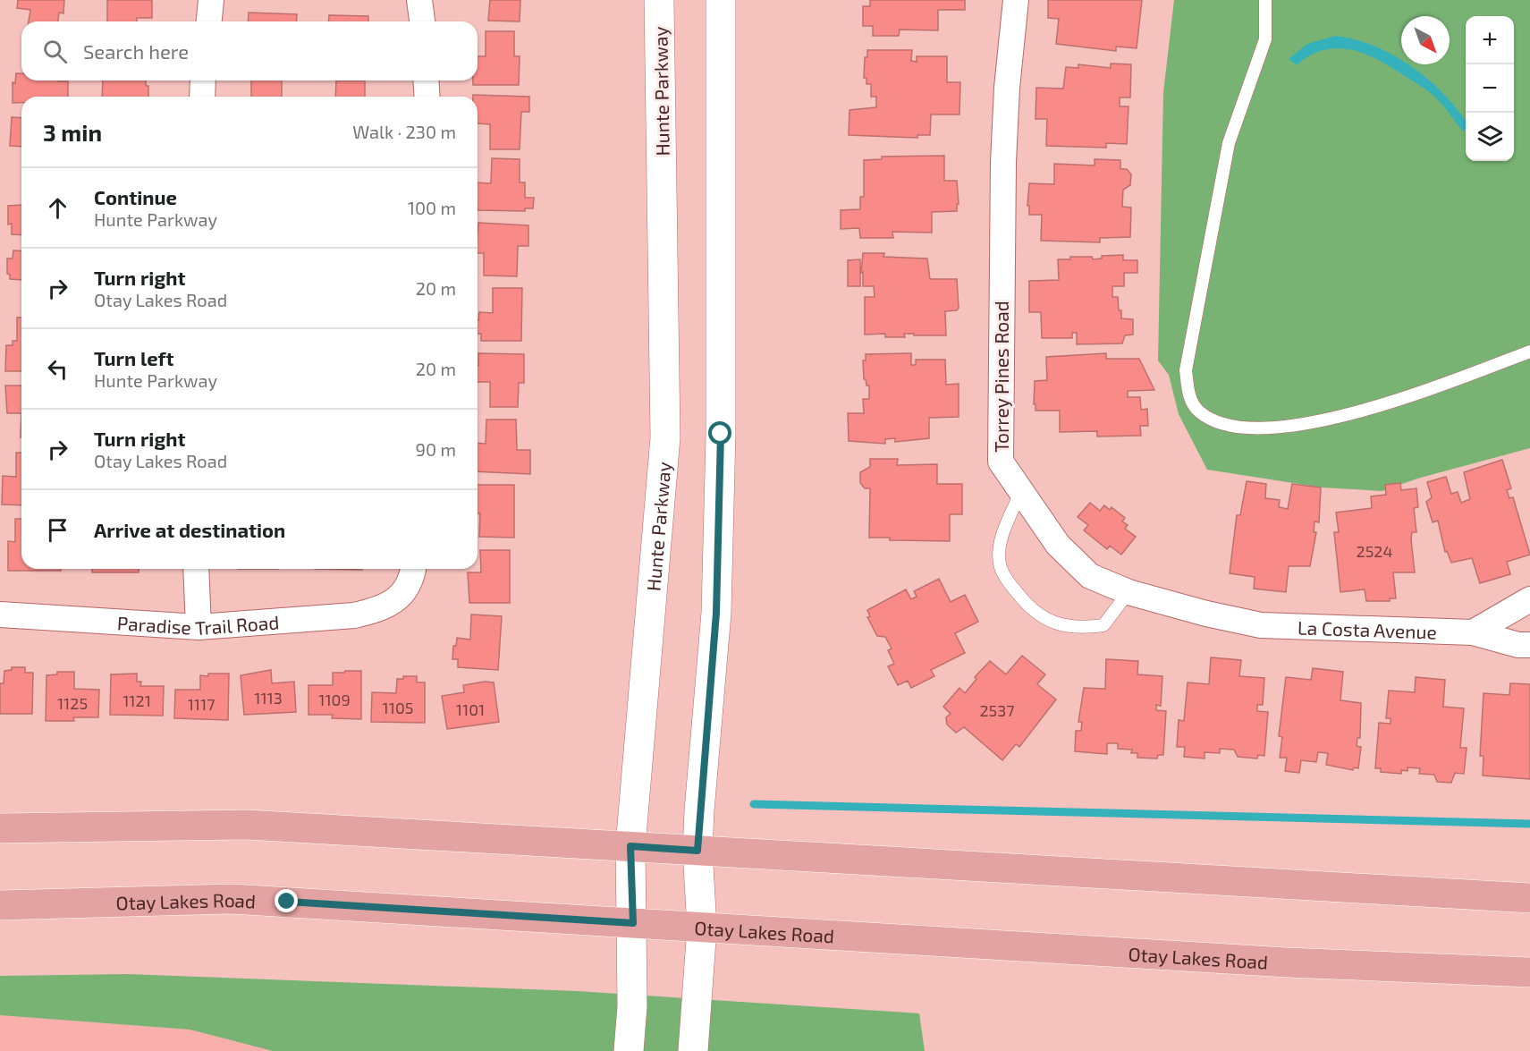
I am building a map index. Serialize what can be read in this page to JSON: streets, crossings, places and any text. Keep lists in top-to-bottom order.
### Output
{
  "streets": {
    "main road": ["Hunte Parkway", "Otay Lakes Road"],
    "street": ["Torrey Pines Road", "Paradise Trail Road", "La Costa Avenue"]
  },
  "crossings": [
    ["Hunte Parkway", "Otay Lakes Road"],
    ["Torrey Pines Road", "La Costa Avenue"]
  ],
  "house_numbers": [
    "2524",
    "1113",
    "1109",
    "1121",
    "1125",
    "1117",
    "1105",
    "1101",
    "2537"
  ],
  "north": "bottom right",
  "page": {
    "map_buttons": ["+", "−"],
    "search": "Search here",
    "heading": ["3 min", "Walk · 230 m"],
    "list": [
      ["Continue", "Hunte Parkway", "100 m"],
      ["Turn right", "Otay Lakes Road", "20 m"],
      ["Turn left", "Hunte Parkway", "20 m"],
      ["Turn right", "Otay Lakes Road", "90 m"],
      "Arrive at destination"
    ]
  }
}
